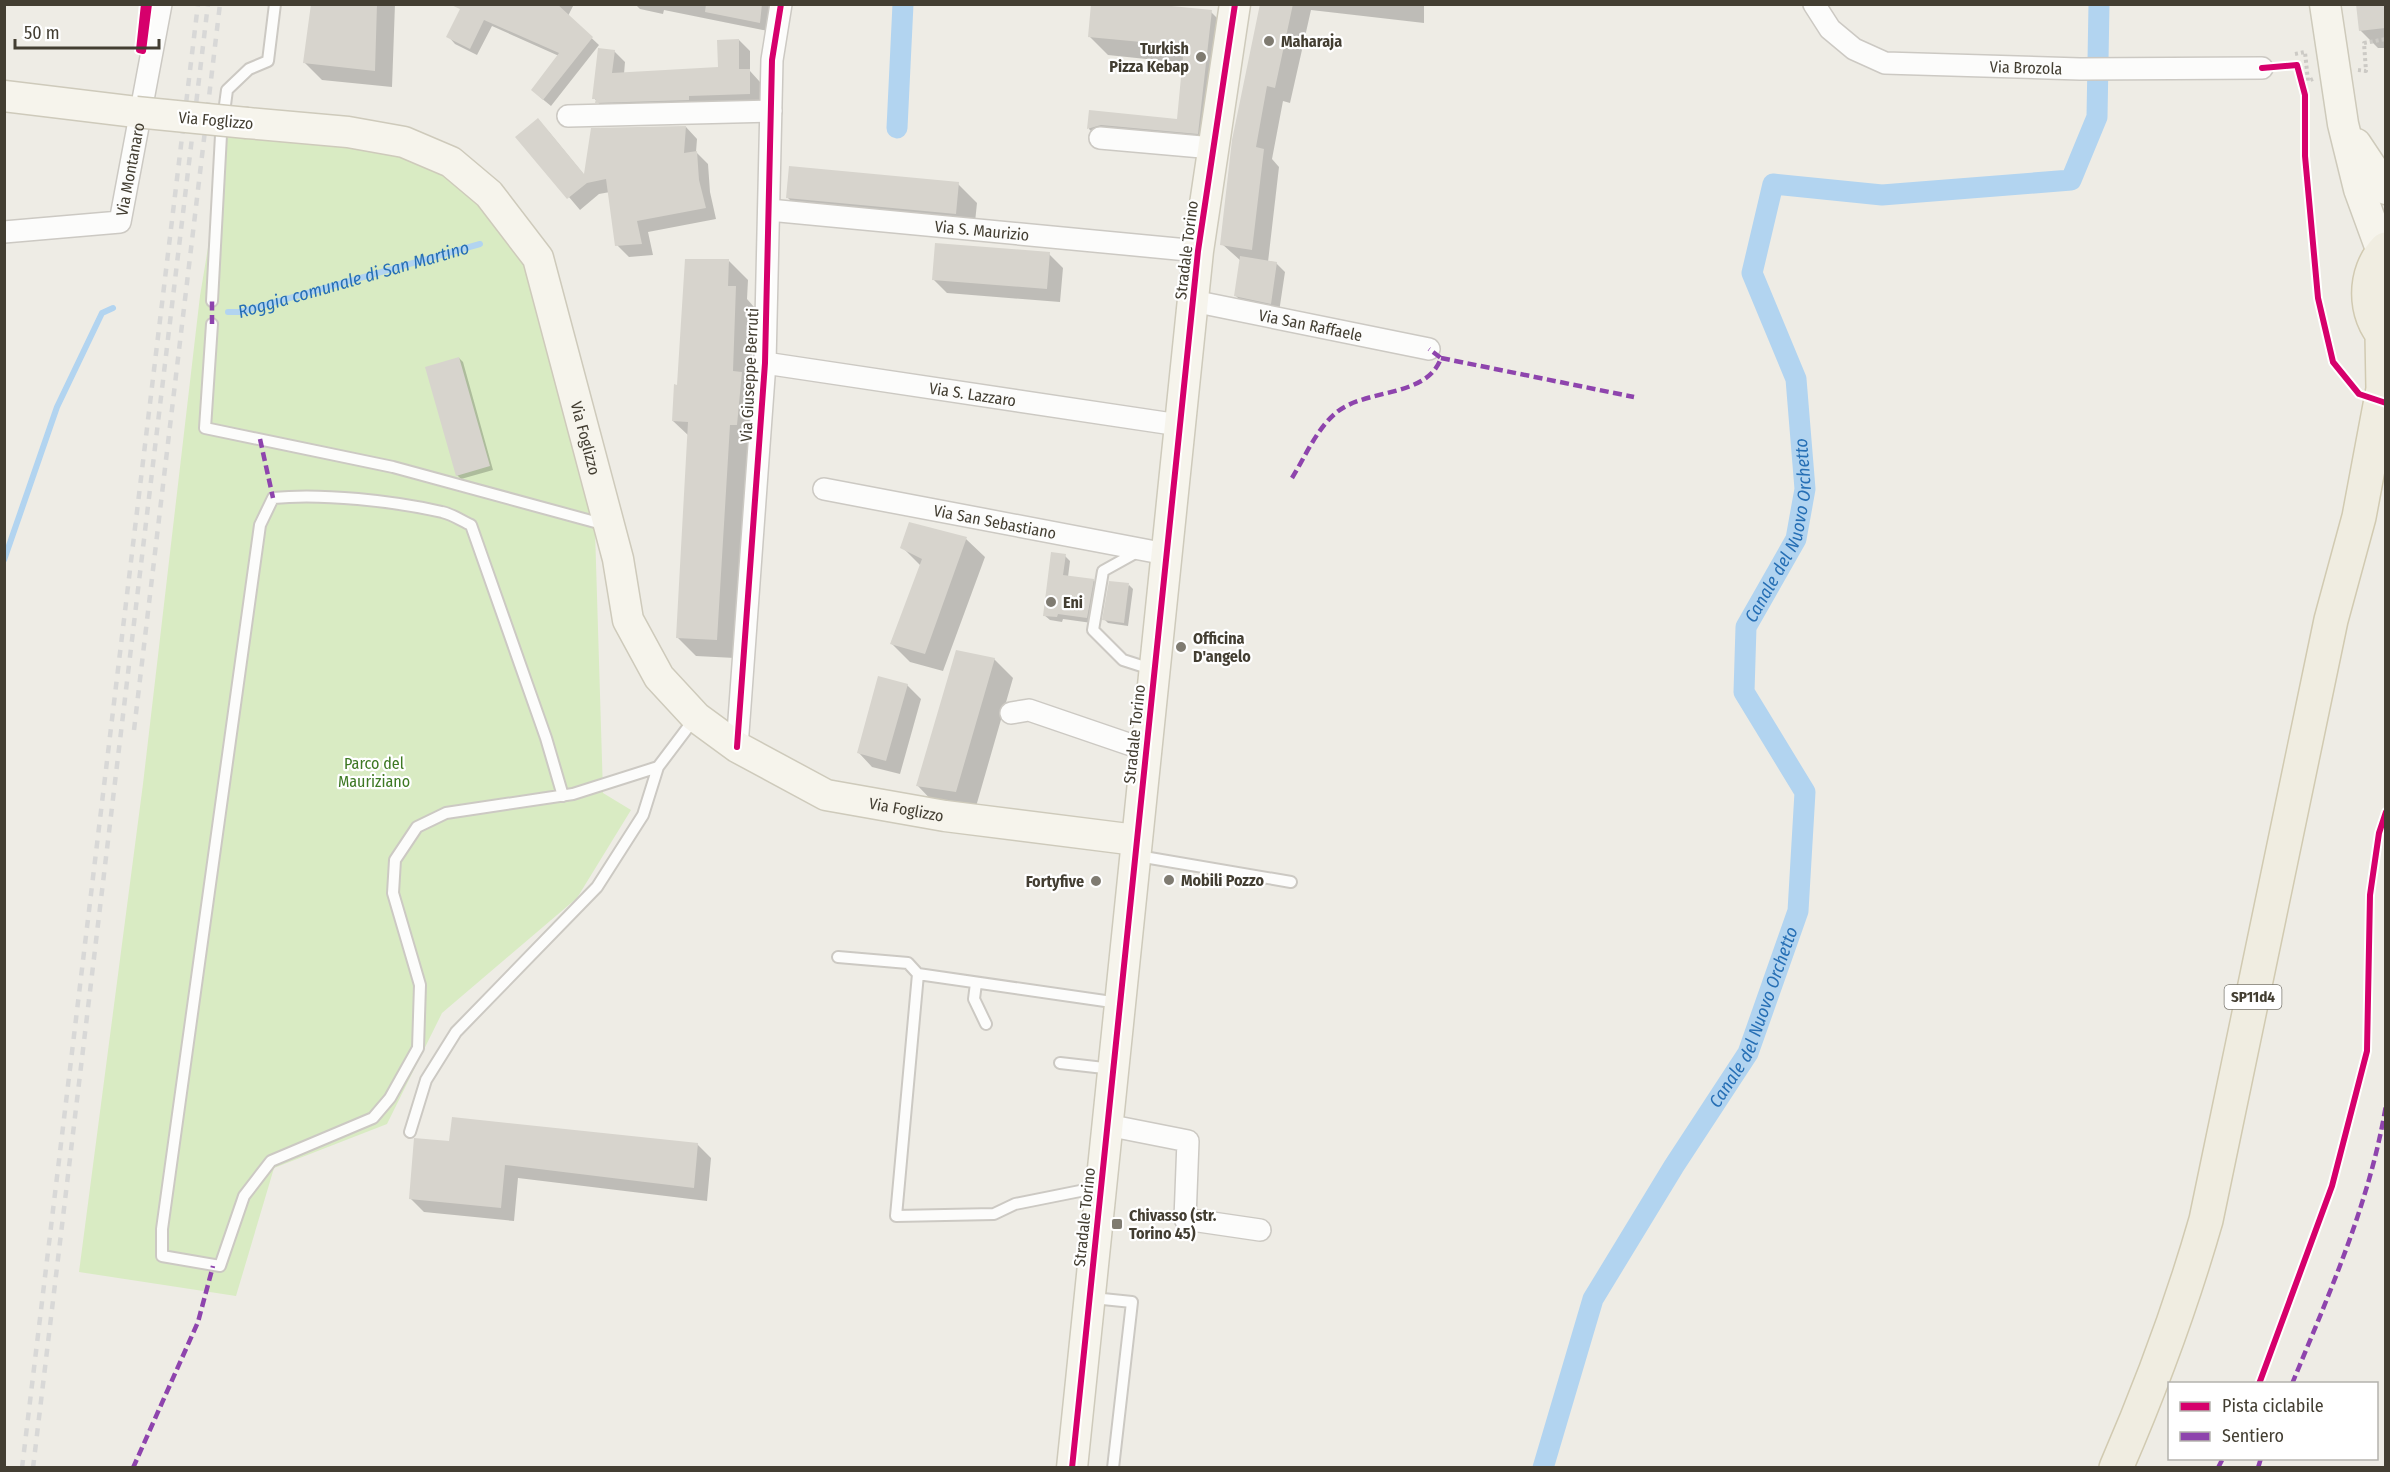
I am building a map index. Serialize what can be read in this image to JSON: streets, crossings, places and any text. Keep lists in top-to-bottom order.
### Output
{
  "streets": {
    "main road": ["Via Foglizzo", "Stradale Torino", "SP11d4"],
    "street": [
      "Via Brozola",
      "Via Montanaro",
      "Via S. Maurizio",
      "Via San Raffaele",
      "Via Giuseppe Berruti",
      "Via S. Lazzaro",
      "Via San Sebastiano"
    ]
  },
  "crossings": [
    ["Via Foglizzo", "Stradale Torino"],
    ["Via Foglizzo", "Via Giuseppe Berruti"],
    ["Via S. Maurizio", "Stradale Torino"],
    ["Via S. Maurizio", "Via Giuseppe Berruti"],
    ["Stradale Torino", "Via San Raffaele"],
    ["Stradale Torino", "Via S. Lazzaro"],
    ["Stradale Torino", "Via San Sebastiano"],
    ["Via Giuseppe Berruti", "Via S. Lazzaro"]
  ],
  "water": ["Roggia comunale di San Martino", "Canale del Nuovo Orchetto"],
  "parks": ["Parco del Mauriziano"],
  "places": {
    "other": [
      "Maharaja",
      "Turkish Pizza Kebap",
      "Eni",
      "Officina D'angelo",
      "Mobili Pozzo",
      "Fortyfive"
    ],
    "transit": ["Chivasso (str. Torino 45)"]
  },
  "legend": ["Pista ciclabile", "Sentiero"],
  "scale_bar": "50 m"
}
